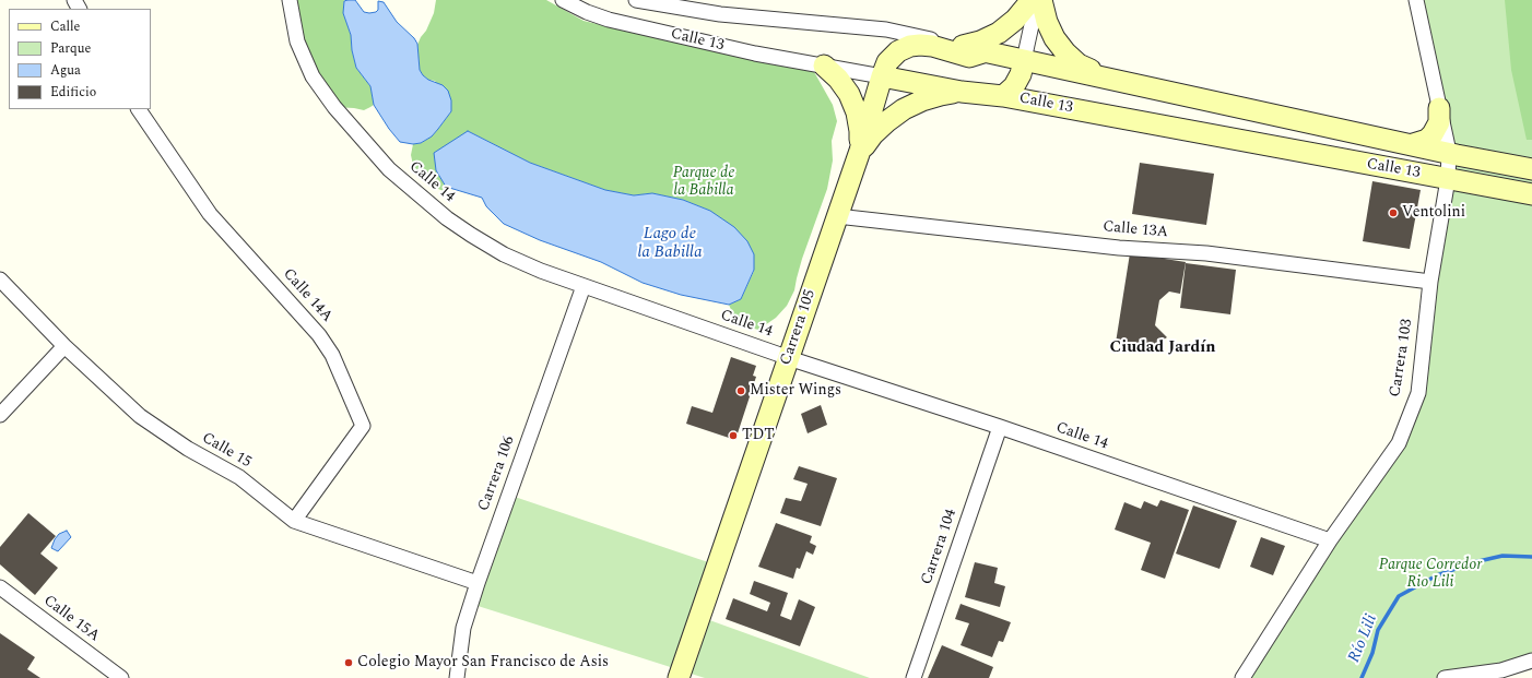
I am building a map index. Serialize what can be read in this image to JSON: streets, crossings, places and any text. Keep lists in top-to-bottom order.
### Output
{
  "streets": {
    "main road": ["Calle 13", "Carrera 105"],
    "street": [
      "Calle 14",
      "Calle 13A",
      "Calle 14A",
      "Carrera 103",
      "Calle 15",
      "Carrera 106",
      "Carrera 104",
      "Calle 15A"
    ]
  },
  "crossings": [
    ["Calle 13", "Carrera 105"],
    ["Calle 13", "Carrera 103"],
    ["Calle 14", "Carrera 105"],
    ["Calle 14", "Carrera 103"],
    ["Calle 14", "Carrera 106"],
    ["Calle 14", "Carrera 104"],
    ["Calle 13A", "Carrera 105"],
    ["Calle 13A", "Carrera 103"],
    ["Calle 14A", "Calle 15"],
    ["Calle 15", "Carrera 106"]
  ],
  "districts": ["Ciudad Jardín"],
  "water": ["Lago de la Babilla", "Río Lili"],
  "parks": ["Parque de la Babilla", "Parque Corredor Rio Lili"],
  "places": [
    "Ventolini",
    "Mister Wings",
    "TDT",
    "Colegio Mayor San Francisco de Asis"
  ],
  "legend": [
    "Calle",
    "Parque",
    "Agua",
    "Edificio"
  ]
}
